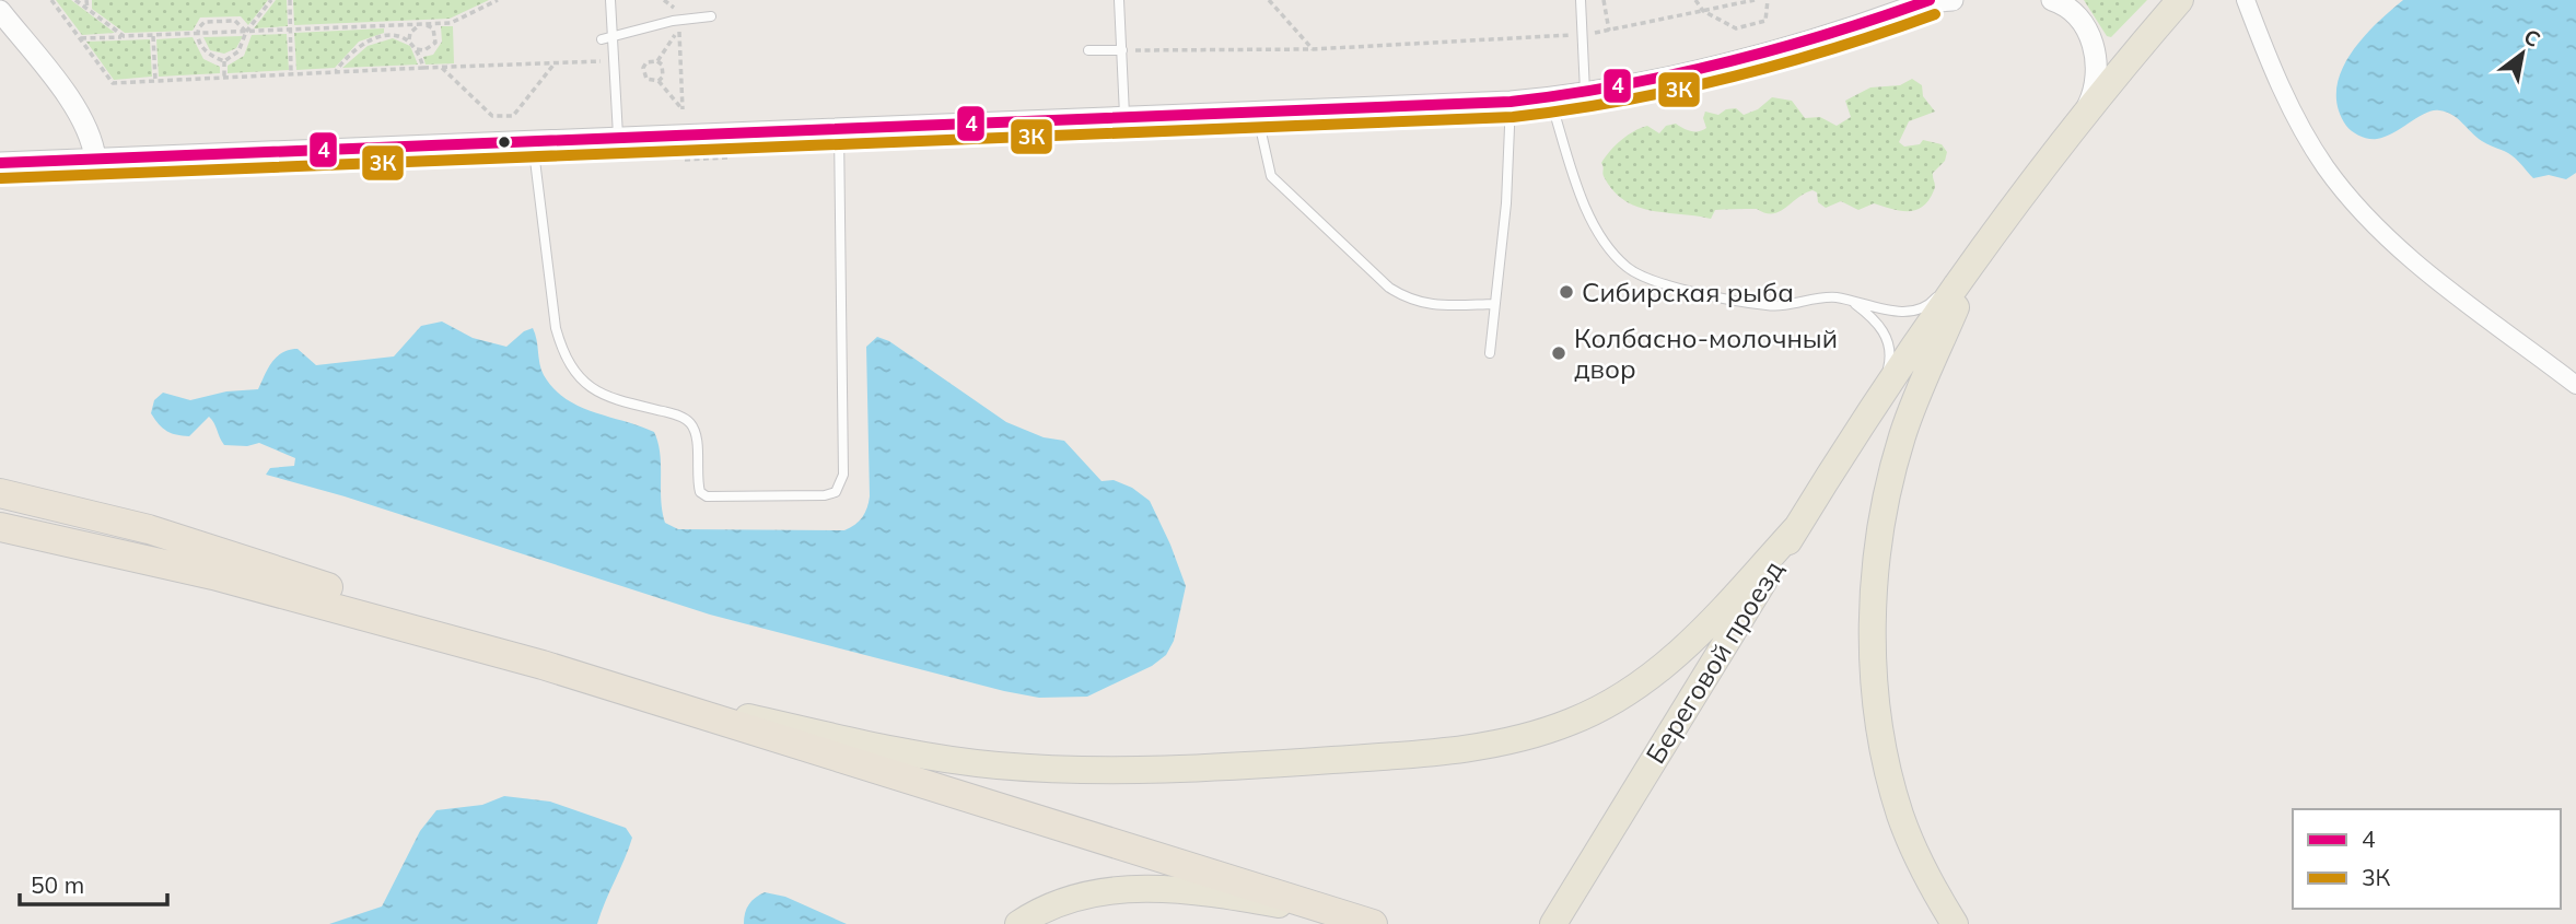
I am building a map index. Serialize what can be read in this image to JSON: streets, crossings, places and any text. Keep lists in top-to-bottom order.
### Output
{
  "streets": {
    "main road": ["Береговой проезд"]
  },
  "places": ["Сибирская рыба", "Колбасно-молочный двор"],
  "lines": ["transit line 4", "transit line 3К"],
  "legend": ["4", "3К"],
  "scale_bar": "50 m",
  "north": "top right"
}
